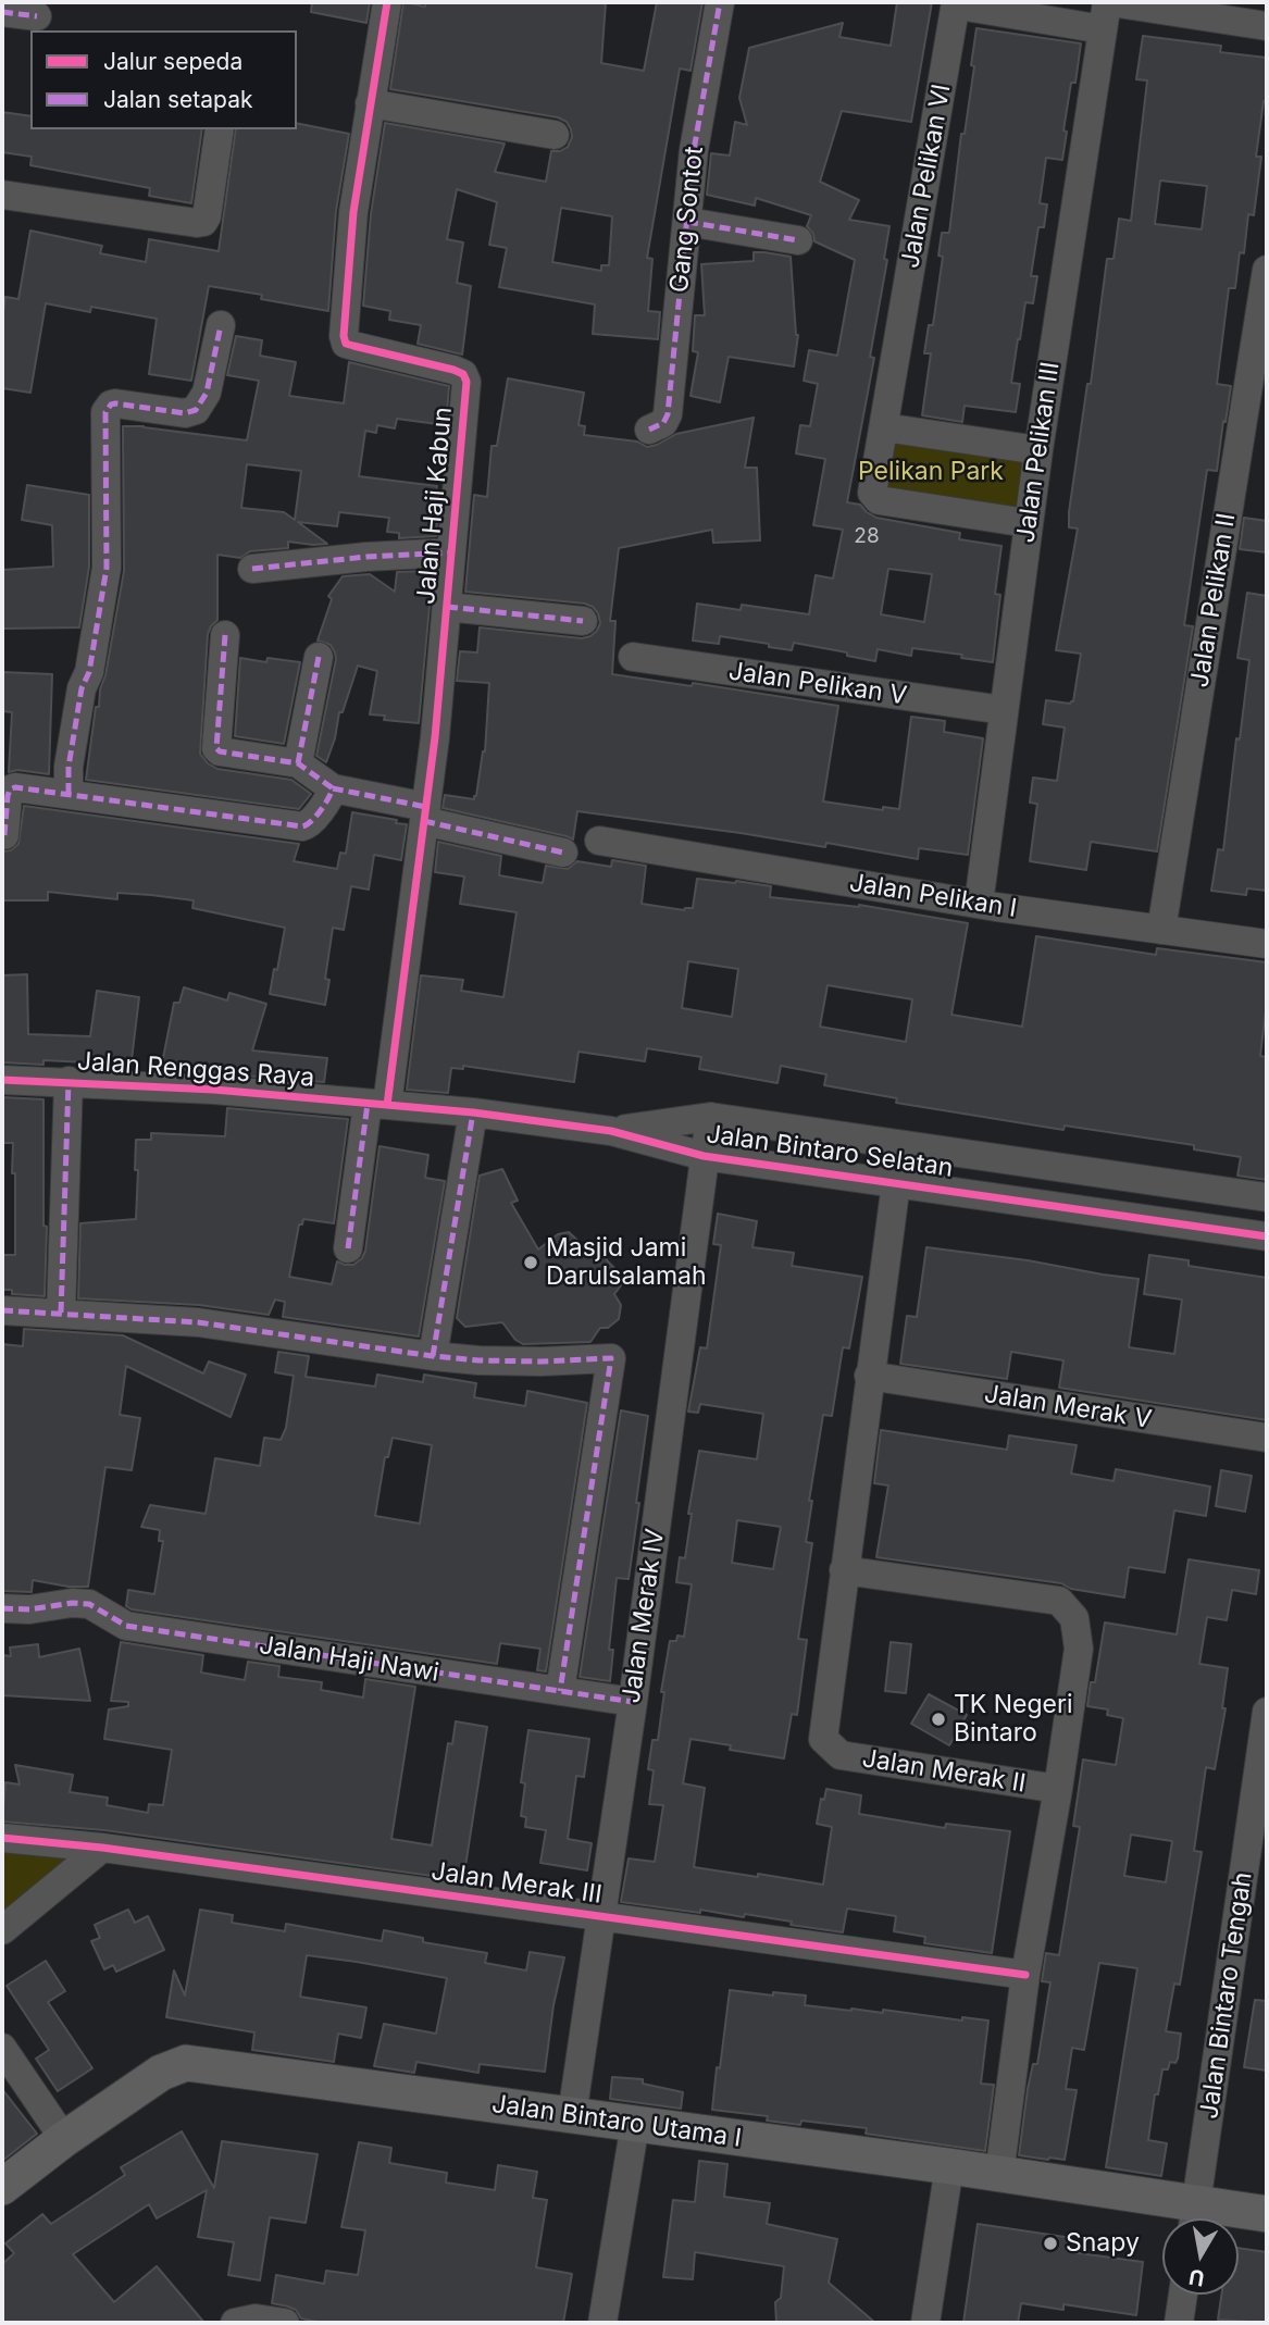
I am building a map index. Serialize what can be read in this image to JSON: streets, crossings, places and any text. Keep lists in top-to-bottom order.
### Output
{
  "streets": {
    "main road": ["Jalan Bintaro Utama I"],
    "street": [
      "Jalan Pelikan VI",
      "Gang Sontot",
      "Jalan Pelikan III",
      "Jalan Haji Kabun",
      "Jalan Pelikan II",
      "Jalan Pelikan V",
      "Jalan Pelikan I",
      "Jalan Renggas Raya",
      "Jalan Bintaro Selatan",
      "Jalan Merak V",
      "Jalan Merak IV",
      "Jalan Haji Nawi",
      "Jalan Merak II",
      "Jalan Merak III",
      "Jalan Bintaro Tengah"
    ]
  },
  "crossings": [
    ["Jalan Pelikan VI", "Jalan Pelikan III"],
    ["Jalan Pelikan III", "Jalan Pelikan V"],
    ["Jalan Pelikan III", "Jalan Pelikan I"],
    ["Jalan Haji Kabun", "Jalan Renggas Raya"],
    ["Jalan Haji Kabun", "Jalan Bintaro Selatan"],
    ["Jalan Pelikan II", "Jalan Pelikan I"],
    ["Jalan Renggas Raya", "Jalan Bintaro Selatan"],
    ["Jalan Bintaro Selatan", "Jalan Merak IV"],
    ["Jalan Bintaro Selatan", "Jalan Merak II"],
    ["Jalan Merak V", "Jalan Merak II"],
    ["Jalan Merak IV", "Jalan Haji Nawi"],
    ["Jalan Merak IV", "Jalan Merak III"],
    ["Jalan Merak IV", "Jalan Bintaro Utama I"],
    ["Jalan Merak II", "Jalan Merak III"],
    ["Jalan Merak II", "Jalan Bintaro Utama I"],
    ["Jalan Bintaro Tengah", "Jalan Bintaro Utama I"]
  ],
  "parks": ["Pelikan Park"],
  "places": ["Masjid Jami Darulsalamah", "TK Negeri Bintaro", "Snapy"],
  "house_numbers": ["28"],
  "legend": ["Jalur sepeda", "Jalan setapak"],
  "north": "bottom"
}
